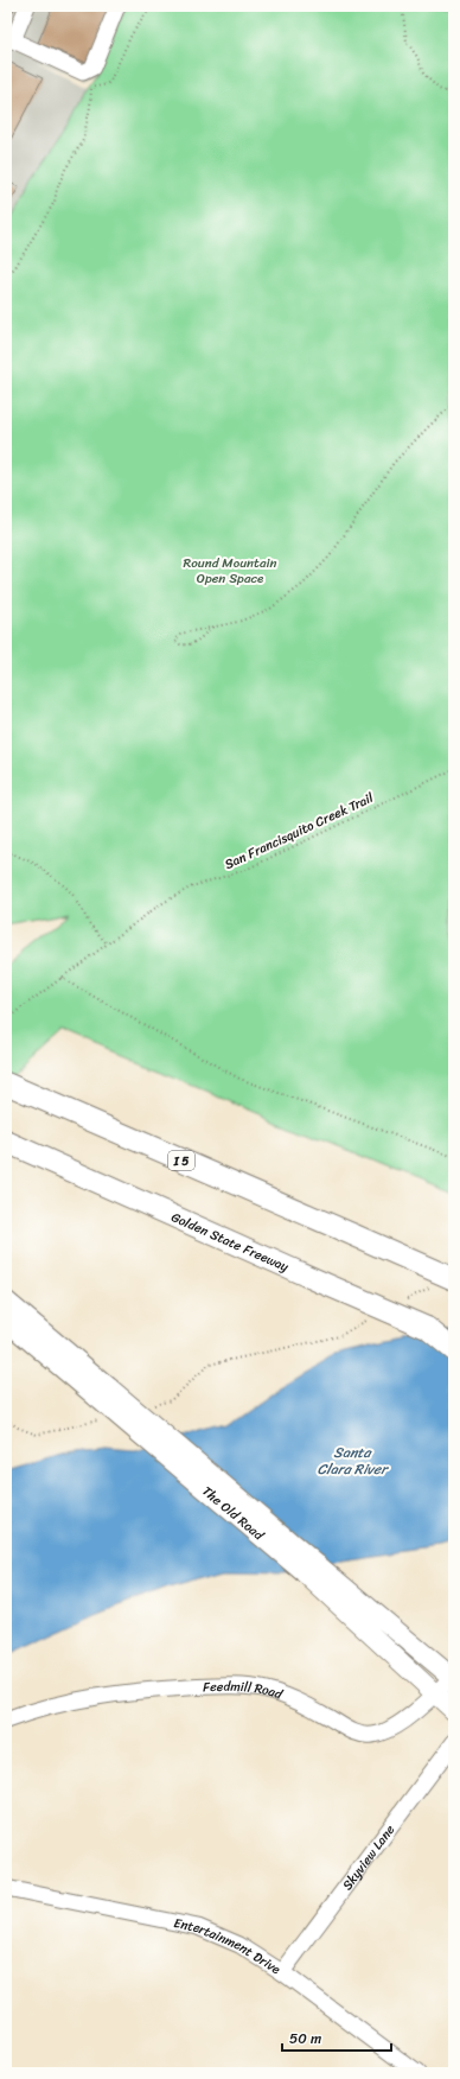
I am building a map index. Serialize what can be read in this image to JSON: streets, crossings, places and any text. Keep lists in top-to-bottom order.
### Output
{
  "streets": {
    "highway": ["I 5", "Golden State Freeway"],
    "main road": ["The Old Road"],
    "street": ["Feedmill Road", "Skyview Lane", "Entertainment Drive"],
    "path": ["San Francisquito Creek Trail"]
  },
  "crossings": [
    ["The Old Road", "Feedmill Road"],
    ["Skyview Lane", "Entertainment Drive"]
  ],
  "water": ["Santa Clara River"],
  "parks": ["Round Mountain Open Space"],
  "scale_bar": "50 m"
}
